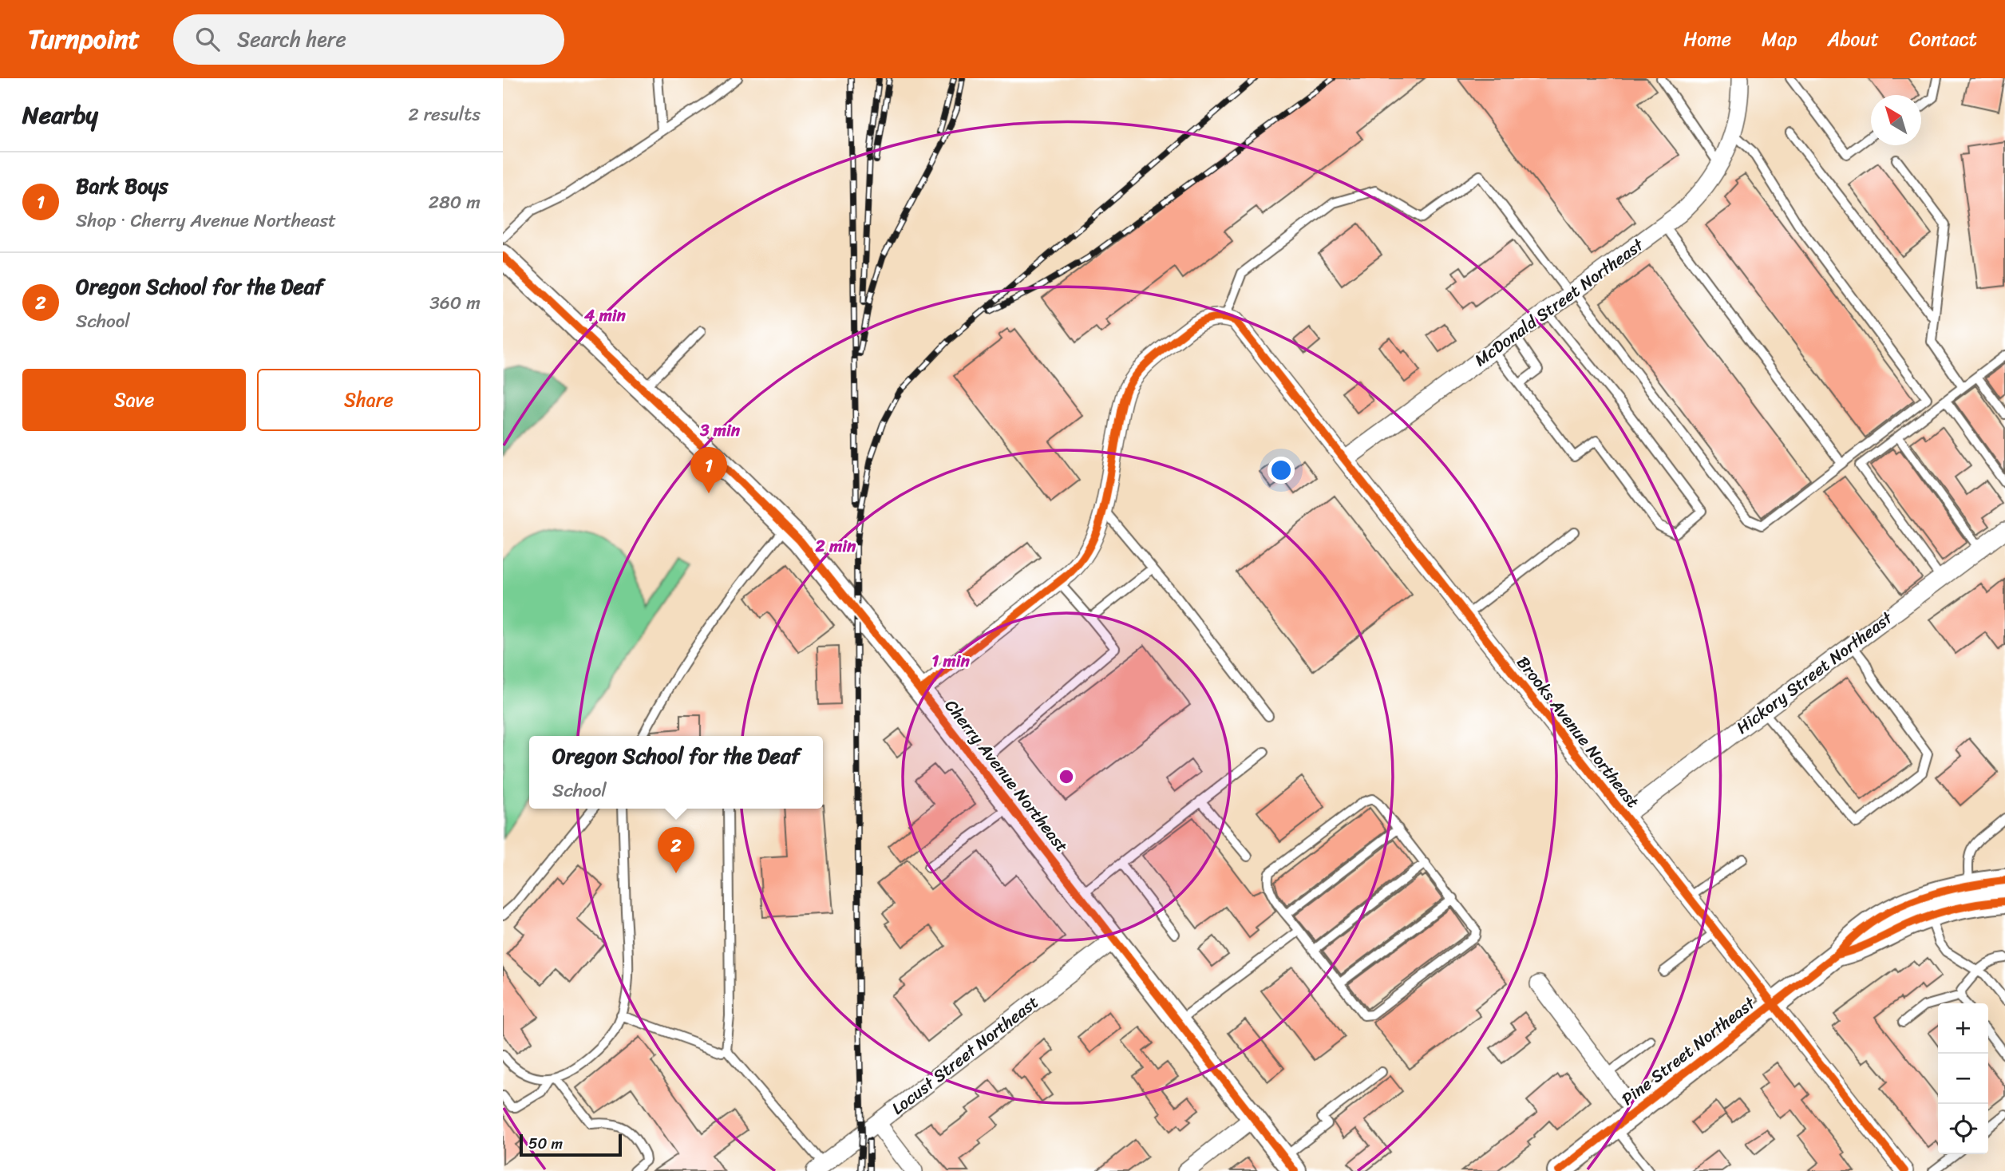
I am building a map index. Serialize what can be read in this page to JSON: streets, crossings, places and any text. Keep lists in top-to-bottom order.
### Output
{
  "streets": {
    "main road": ["Cherry Avenue Northeast", "Pine Street Northeast"],
    "street": [
      "McDonald Street Northeast",
      "Hickory Street Northeast",
      "Brooks Avenue Northeast",
      "Locust Street Northeast"
    ]
  },
  "crossings": [
    ["McDonald Street Northeast", "Brooks Avenue Northeast"],
    ["Hickory Street Northeast", "Brooks Avenue Northeast"],
    ["Brooks Avenue Northeast", "Pine Street Northeast"],
    ["Cherry Avenue Northeast", "Locust Street Northeast"]
  ],
  "scale_bar": "50 m",
  "north": "top left",
  "page": {
    "header": "Turnpoint",
    "search": "Search here",
    "nav": [
      "Home",
      "Map",
      "About",
      "Contact"
    ],
    "heading": ["Nearby", "2 results"],
    "list": [
      {
        "mark": "1",
        "name": "Bark Boys",
        "note": "Shop · Cherry Avenue Northeast",
        "value": "280 m"
      },
      {
        "mark": "2",
        "name": "Oregon School for the Deaf",
        "note": "School",
        "value": "360 m"
      }
    ],
    "buttons": ["Save", "Share"],
    "pins": ["1", "2"],
    "popup": ["Oregon School for the Deaf", "School"],
    "map_buttons": ["+", "−"],
    "scale": "50 m"
  },
  "rings": [
    "4 min",
    "3 min",
    "2 min",
    "1 min"
  ]
}
